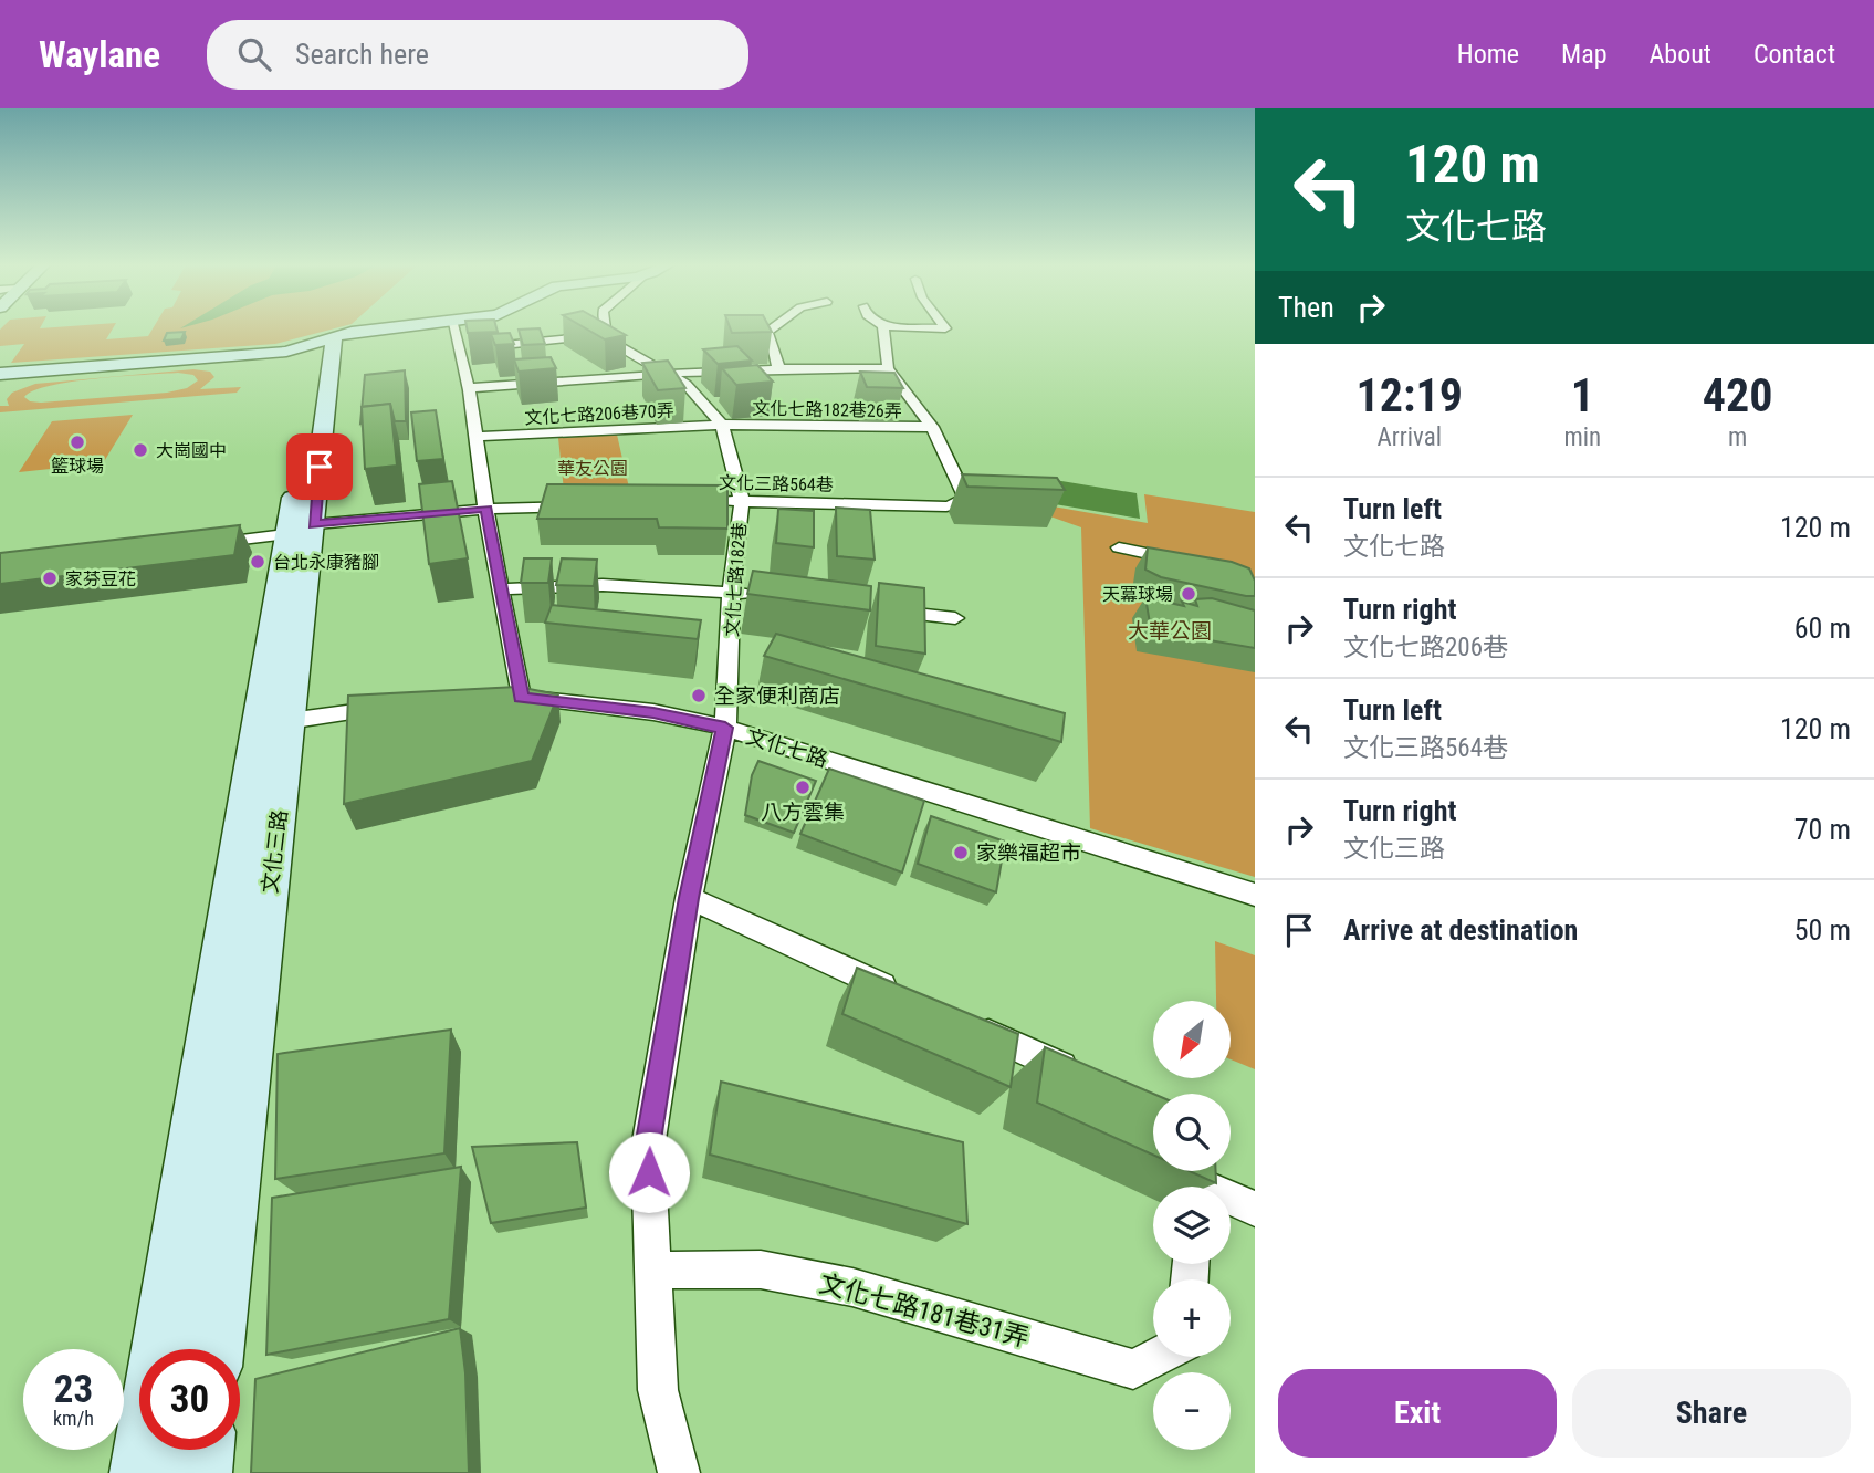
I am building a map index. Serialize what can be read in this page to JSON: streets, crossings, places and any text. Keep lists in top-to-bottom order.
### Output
{
  "streets": {
    "street": [
      "文化七路182巷26弄",
      "文化七路206巷70弄",
      "文化三路564巷",
      "文化七路182巷",
      "文化七路",
      "文化三路",
      "文化七路181巷31弄"
    ]
  },
  "crossings": [
    ["文化七路182巷26弄", "文化七路206巷70弄"],
    ["文化七路182巷26弄", "文化三路564巷"],
    ["文化七路182巷26弄", "文化七路182巷"],
    ["文化七路206巷70弄", "文化七路182巷"],
    ["文化三路564巷", "文化七路182巷"],
    ["文化七路182巷", "文化七路"],
    ["文化七路182巷", "文化七路181巷31弄"]
  ],
  "parks": ["華友公園", "大華公園"],
  "places": [
    "籃球場",
    "大崗國中",
    "台北永康豬腳",
    "家芬豆花",
    "天冪球場",
    "全家便利商店",
    "八方雲集",
    "家樂福超市"
  ],
  "north": "bottom left",
  "page": {
    "header": "Waylane",
    "search": "Search here",
    "nav": [
      "Home",
      "Map",
      "About",
      "Contact"
    ],
    "turn": ["120 m", "文化七路"],
    "then": "Then",
    "eta": [
      "12:19",
      "Arrival",
      "1",
      "min",
      "420",
      "m"
    ],
    "list": [
      {
        "name": "Turn left",
        "note": "文化七路",
        "value": "120 m"
      },
      {
        "name": "Turn right",
        "note": "文化七路206巷",
        "value": "60 m"
      },
      {
        "name": "Turn left",
        "note": "文化三路564巷",
        "value": "120 m"
      },
      {
        "name": "Turn right",
        "note": "文化三路",
        "value": "70 m"
      },
      {
        "name": "Arrive at destination",
        "value": "50 m"
      }
    ],
    "map_buttons": ["+", "−"],
    "speed": "23 km/h",
    "limit": "30",
    "buttons": ["Exit", "Share"]
  }
}
